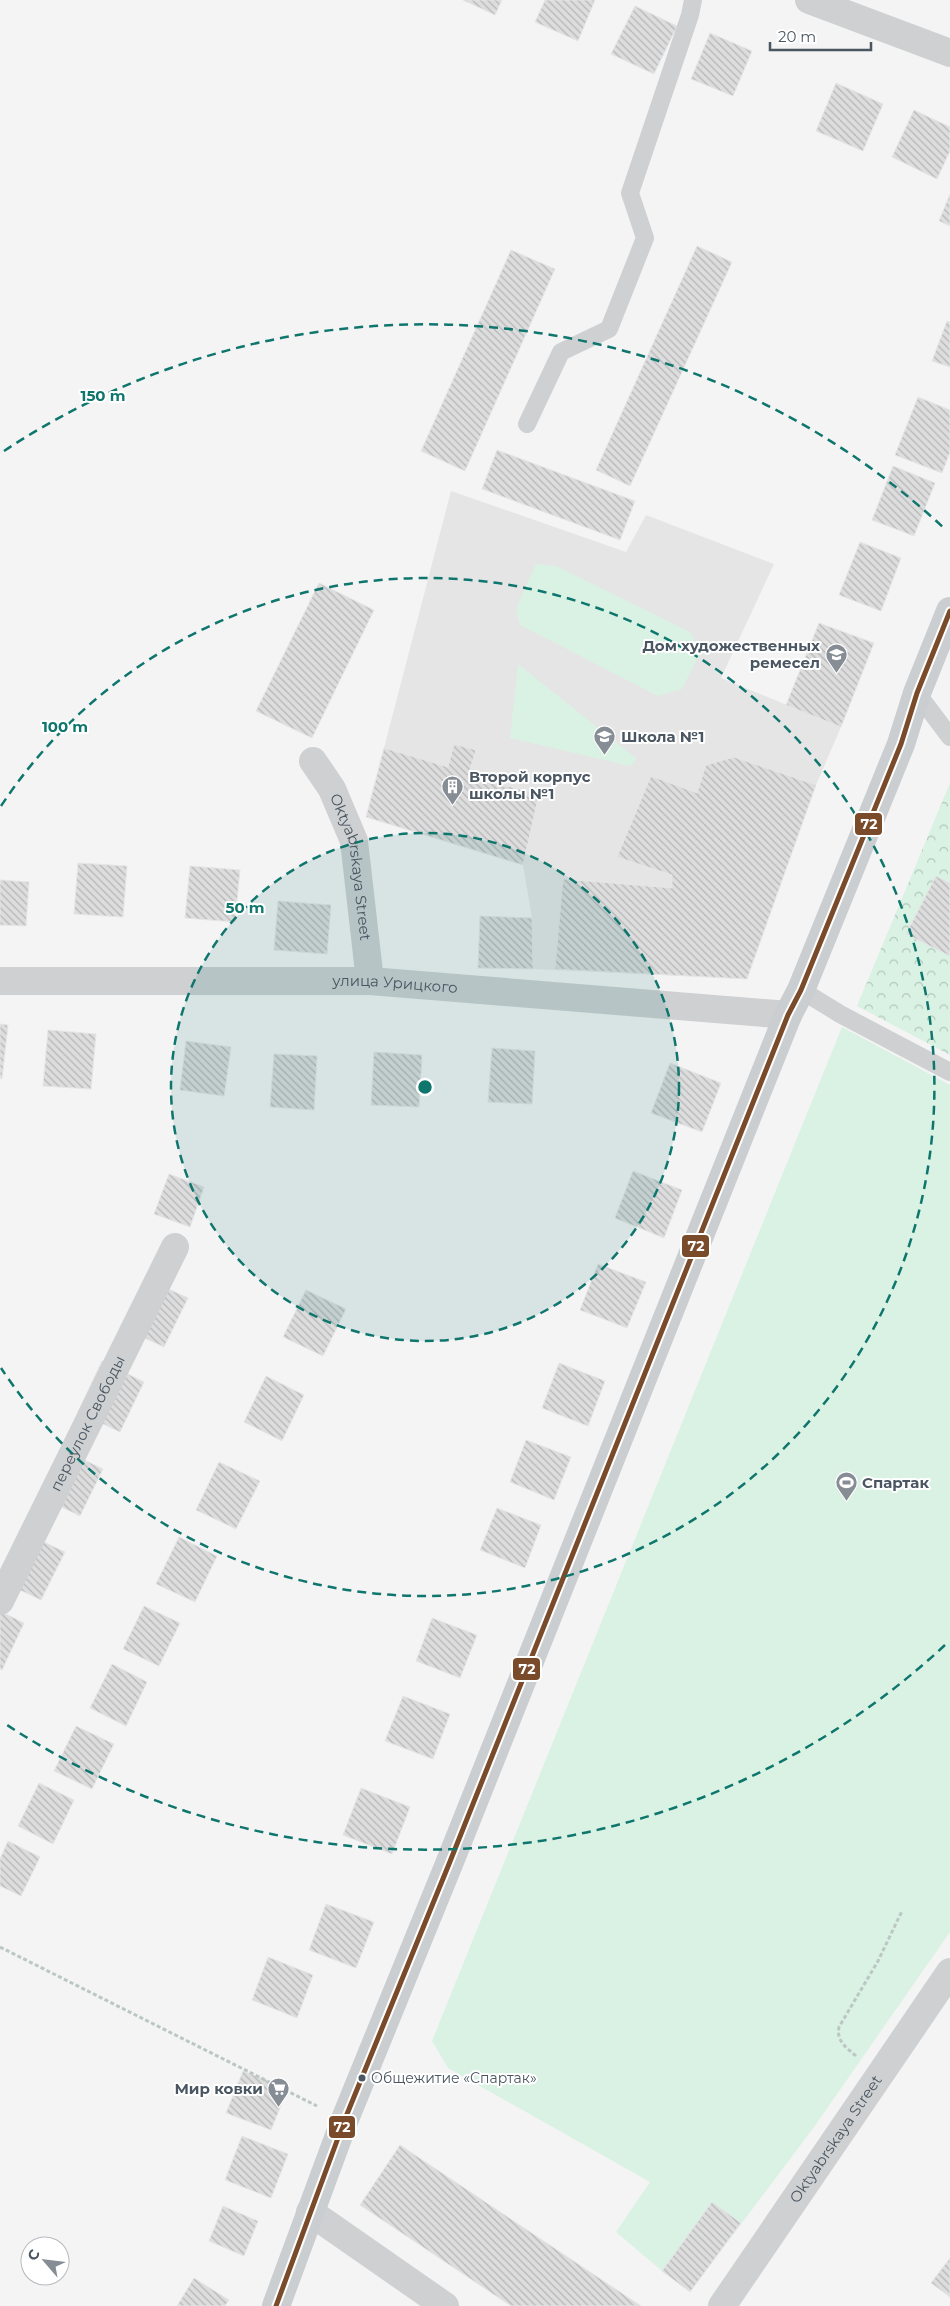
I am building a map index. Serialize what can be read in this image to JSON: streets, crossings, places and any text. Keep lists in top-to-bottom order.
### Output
{
  "streets": {
    "street": ["Oktyabrskaya Street", "улица Урицкого", "переулок Свободы"]
  },
  "crossings": [
    ["Oktyabrskaya Street", "улица Урицкого"]
  ],
  "places": {
    "school or university": ["Дом художественных ремесел", "Школа №1"],
    "building": ["Второй корпус школы №1"],
    "sports": ["Спартак"],
    "other": ["Общежитие «Спартак»"],
    "supermarket": ["Мир ковки"]
  },
  "lines": ["transit line 72"],
  "scale_bar": "20 m",
  "north": "top left",
  "rings": ["150 m", "100 m", "50 m"]
}
